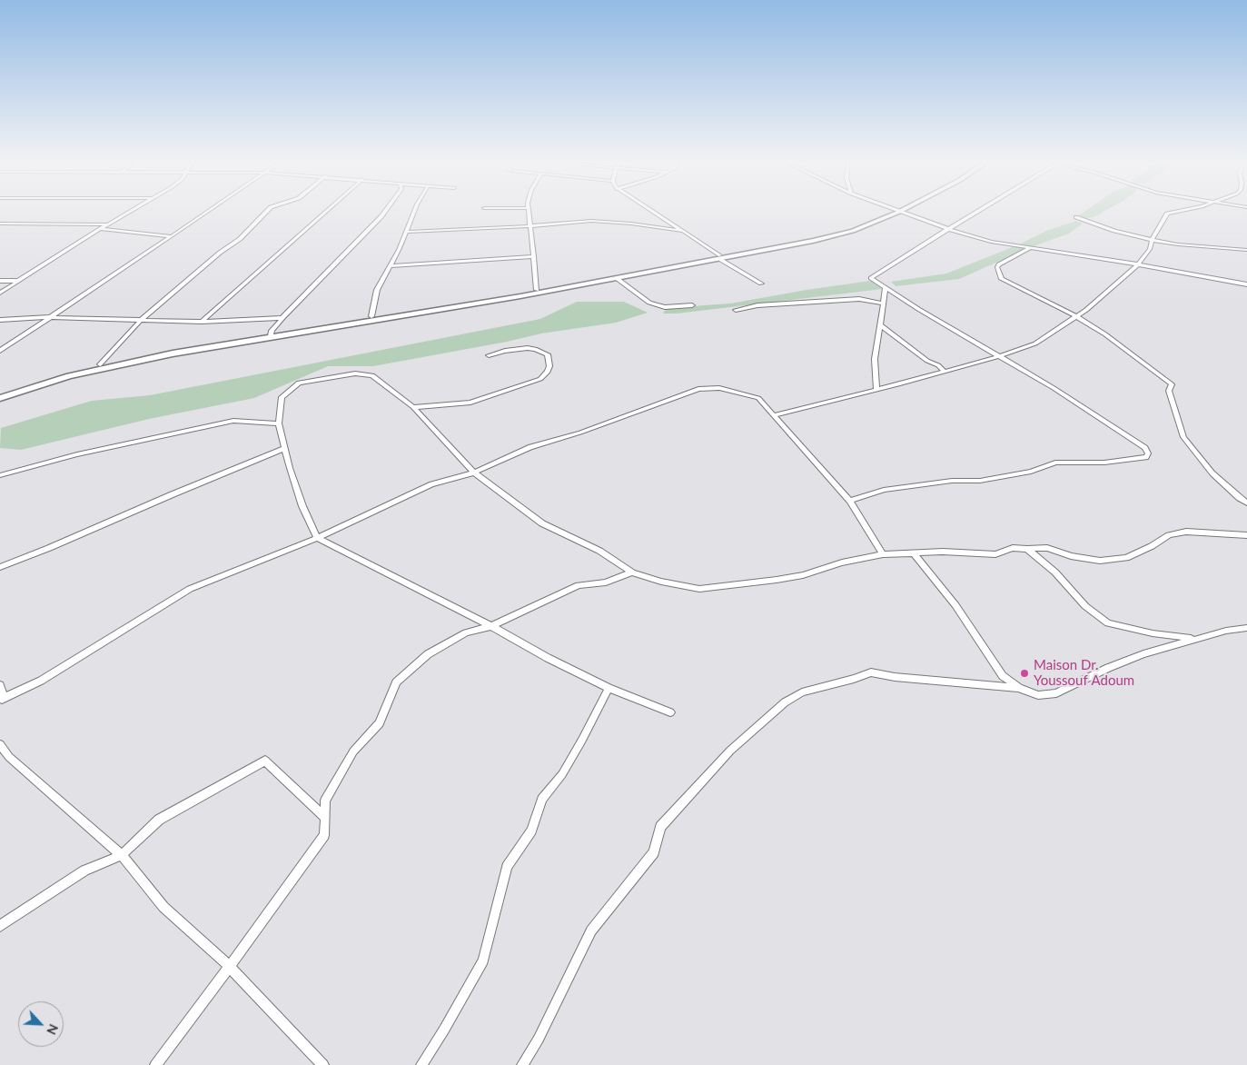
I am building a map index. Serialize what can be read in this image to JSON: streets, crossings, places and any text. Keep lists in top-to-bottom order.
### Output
{
  "places": ["Maison Dr. Youssouf Adoum"],
  "north": "bottom right"
}
